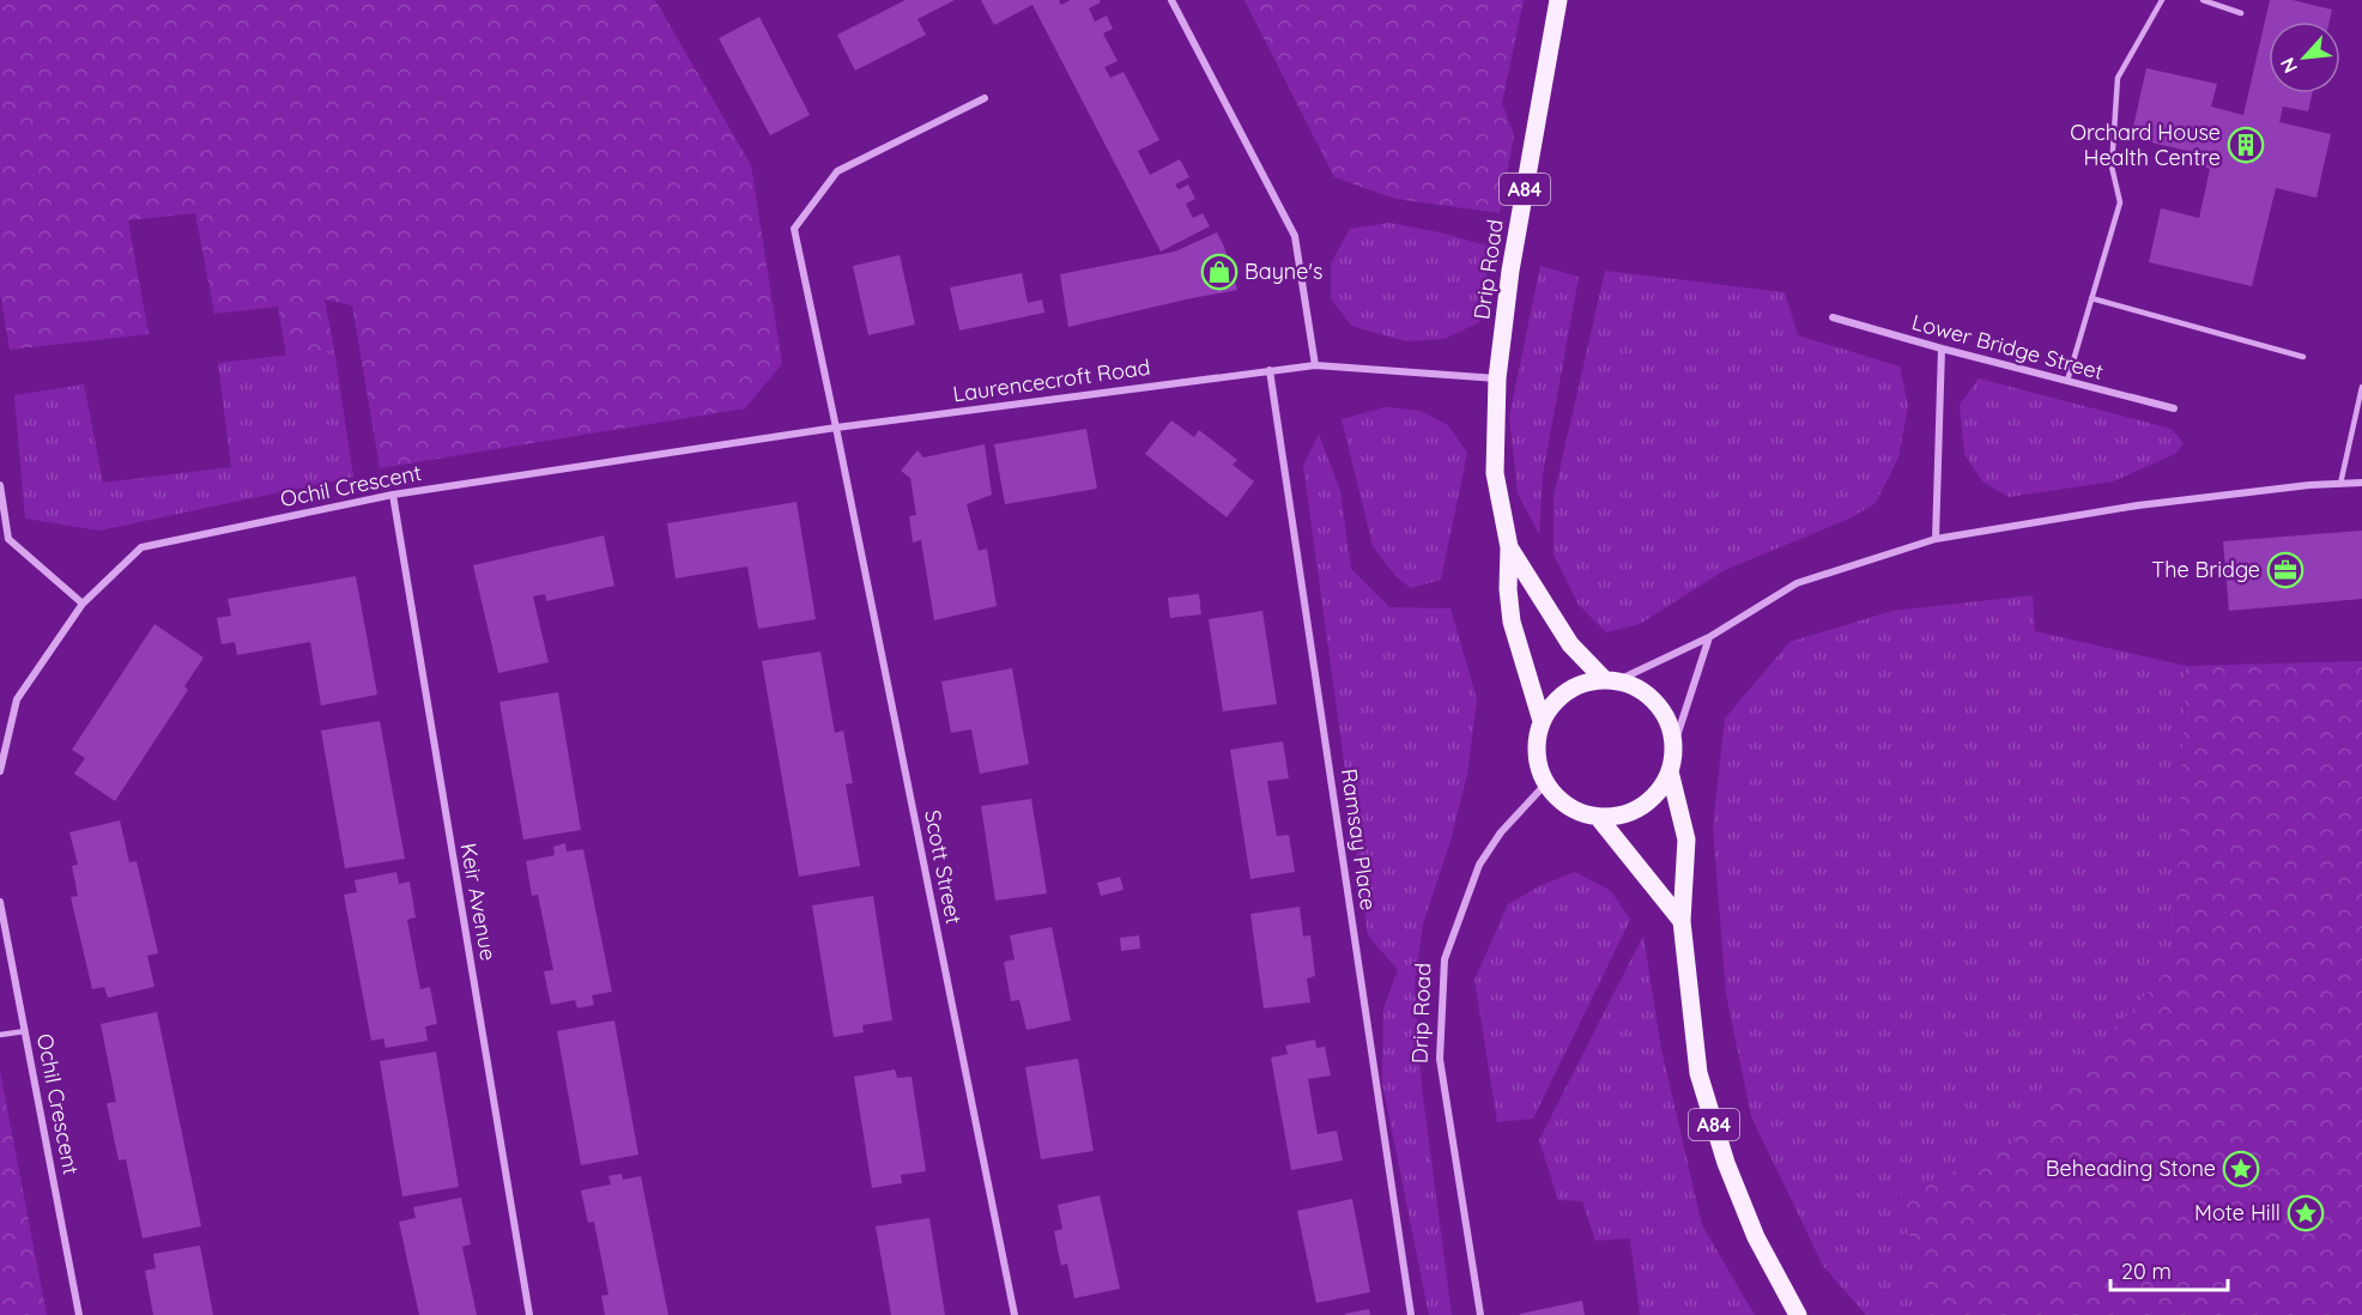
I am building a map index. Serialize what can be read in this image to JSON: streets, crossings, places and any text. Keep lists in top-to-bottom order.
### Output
{
  "streets": {
    "main road": ["A84", "Drip Road"],
    "street": [
      "Lower Bridge Street",
      "Laurencecroft Road",
      "Ochil Crescent",
      "Ramsay Place",
      "Scott Street",
      "Keir Avenue"
    ]
  },
  "crossings": [
    ["A84", "Drip Road"],
    ["Drip Road", "Laurencecroft Road"],
    ["Laurencecroft Road", "Ochil Crescent"],
    ["Laurencecroft Road", "Ramsay Place"],
    ["Laurencecroft Road", "Scott Street"],
    ["Ochil Crescent", "Scott Street"],
    ["Ochil Crescent", "Keir Avenue"]
  ],
  "places": {
    "building": ["Orchard House Health Centre"],
    "shop": ["Bayne's"],
    "office": ["The Bridge"],
    "place": ["Beheading Stone", "Mote Hill"]
  },
  "scale_bar": "20 m",
  "north": "bottom left"
}
